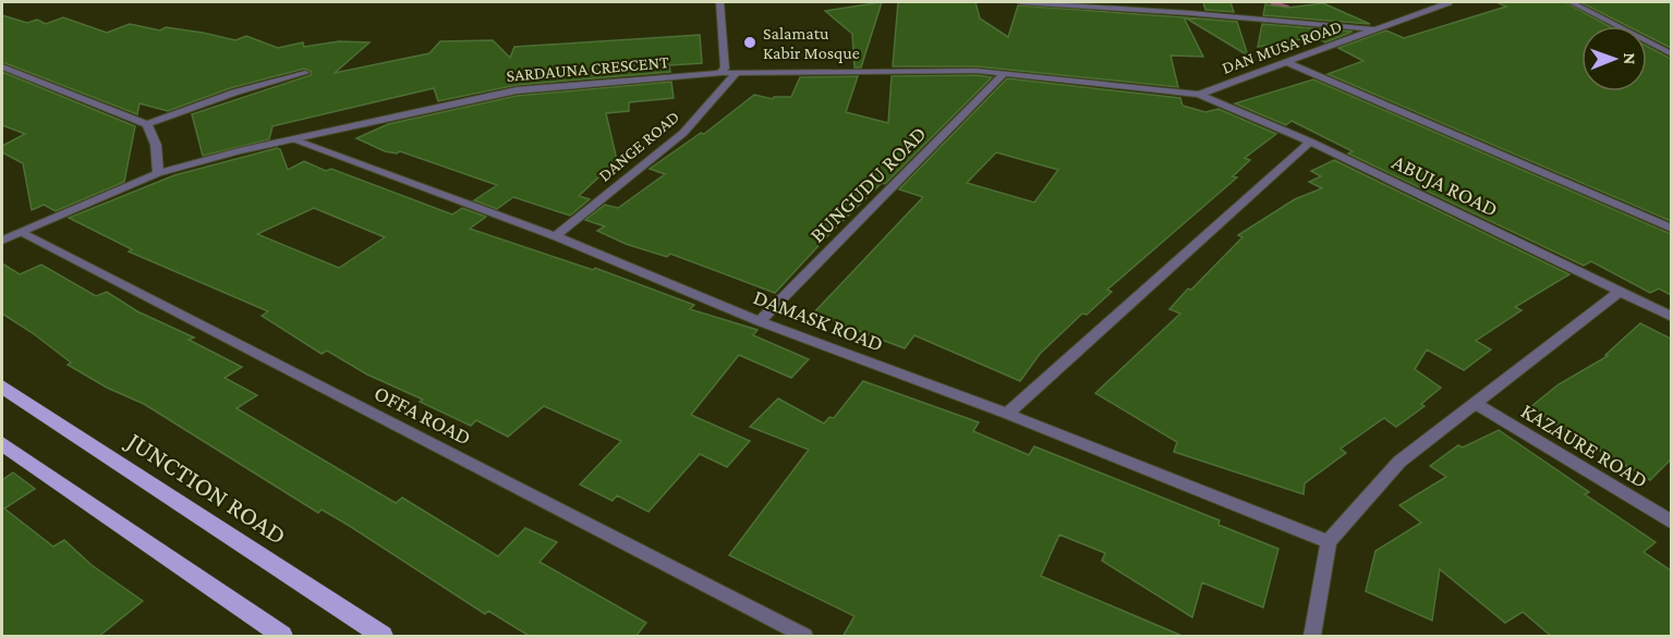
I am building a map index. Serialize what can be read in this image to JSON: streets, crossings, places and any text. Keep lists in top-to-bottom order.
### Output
{
  "streets": {
    "main road": ["JUNCTION ROAD"],
    "street": [
      "DAN MUSA ROAD",
      "SARDAUNA CRESCENT",
      "DANGE ROAD",
      "BUNGUDU ROAD",
      "ABUJA ROAD",
      "DAMASK ROAD",
      "OFFA ROAD",
      "KAZAURE ROAD"
    ]
  },
  "crossings": [
    ["DAN MUSA ROAD", "SARDAUNA CRESCENT"],
    ["DAN MUSA ROAD", "ABUJA ROAD"],
    ["SARDAUNA CRESCENT", "DANGE ROAD"],
    ["SARDAUNA CRESCENT", "BUNGUDU ROAD"],
    ["SARDAUNA CRESCENT", "ABUJA ROAD"],
    ["SARDAUNA CRESCENT", "DAMASK ROAD"],
    ["SARDAUNA CRESCENT", "OFFA ROAD"],
    ["DANGE ROAD", "DAMASK ROAD"],
    ["BUNGUDU ROAD", "DAMASK ROAD"]
  ],
  "places": ["Salamatu Kabir Mosque"],
  "north": "right"
}
